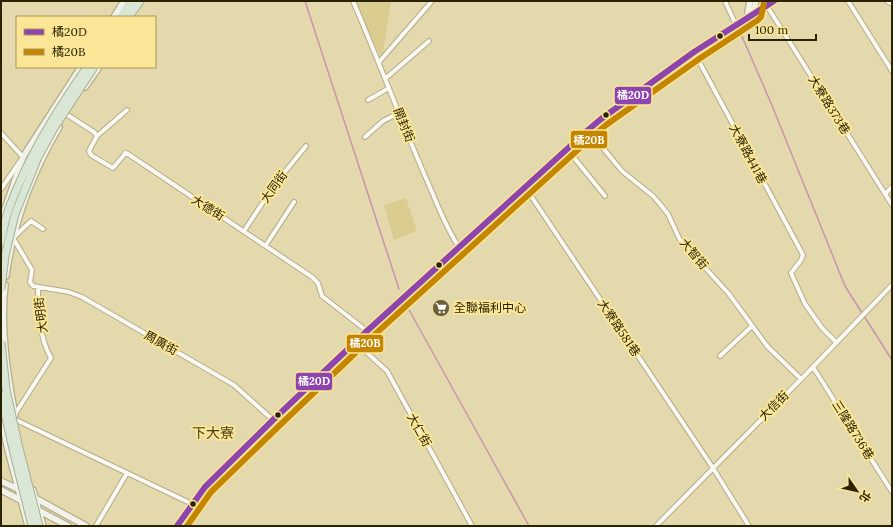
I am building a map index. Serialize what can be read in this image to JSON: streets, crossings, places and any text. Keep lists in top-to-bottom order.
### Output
{
  "streets": {
    "street": [
      "大寮路373巷",
      "開封街",
      "大寮路441巷",
      "大同街",
      "大德街",
      "大智街",
      "大明街",
      "大寮路581巷",
      "周廣街",
      "大信街",
      "大仁街",
      "三隆路736巷"
    ]
  },
  "crossings": [
    ["大寮路441巷", "大信街"],
    ["大同街", "大德街"],
    ["大智街", "大信街"],
    ["大明街", "周廣街"],
    ["大寮路581巷", "大信街"],
    ["大信街", "三隆路736巷"]
  ],
  "districts": ["下大寮"],
  "places": {
    "supermarket": ["全聯福利中心"]
  },
  "lines": ["transit line 橘20D", "transit line 橘20B"],
  "legend": ["橘20D", "橘20B"],
  "scale_bar": "100 m",
  "north": "bottom right"
}
